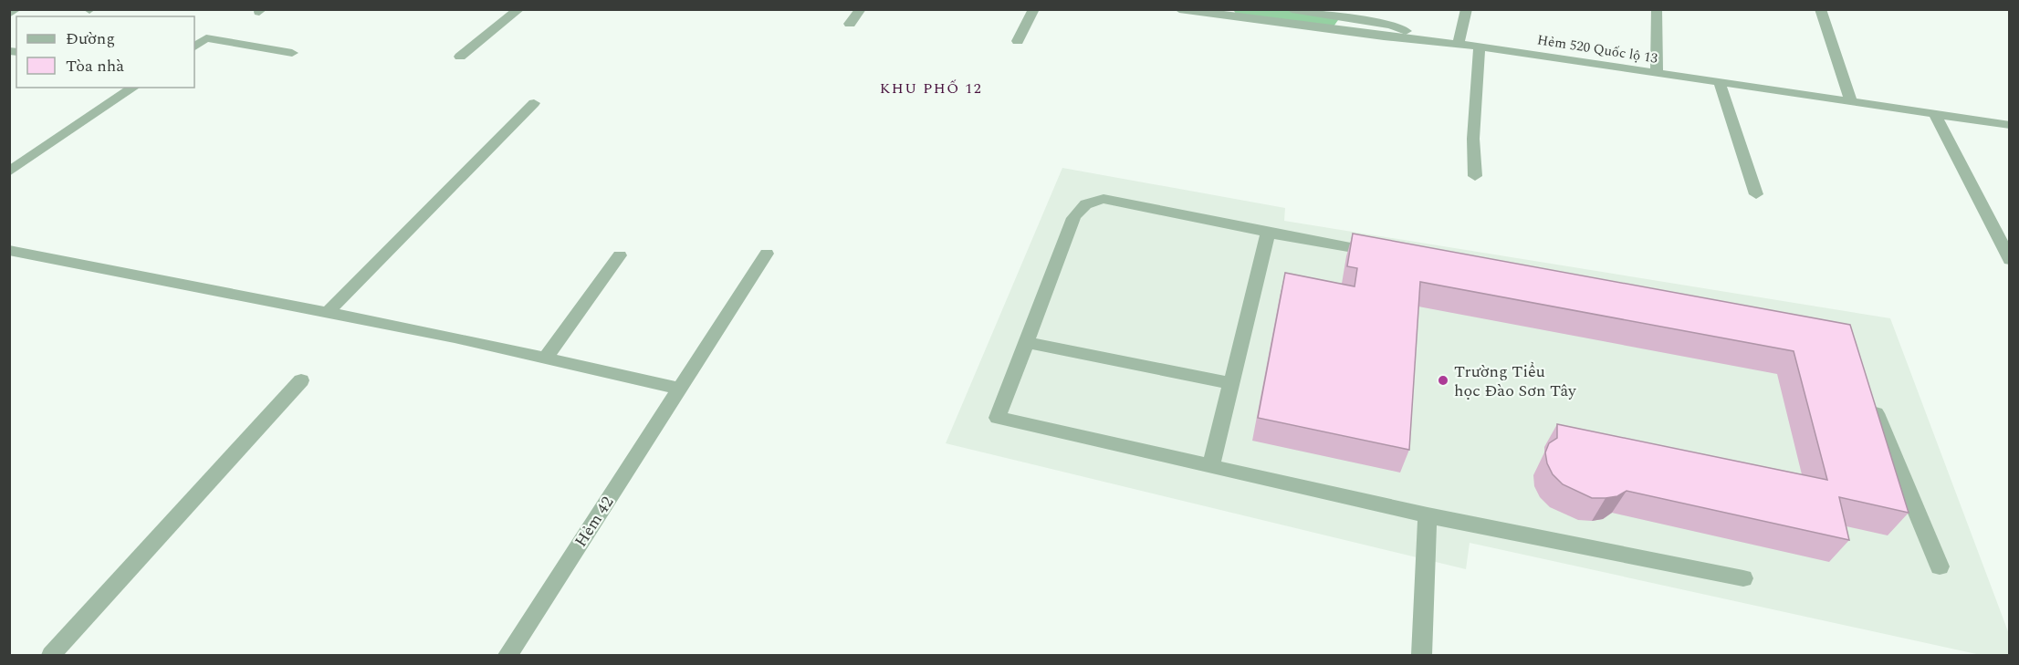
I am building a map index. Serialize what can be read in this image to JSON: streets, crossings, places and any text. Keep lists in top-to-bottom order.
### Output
{
  "streets": {
    "street": ["Hẻm 520 Quốc lộ 13", "Hẻm 42"]
  },
  "districts": ["KHU PHỐ 12"],
  "places": ["Trường Tiểu học Đào Sơn Tây"],
  "legend": ["Đường", "Tòa nhà"]
}
